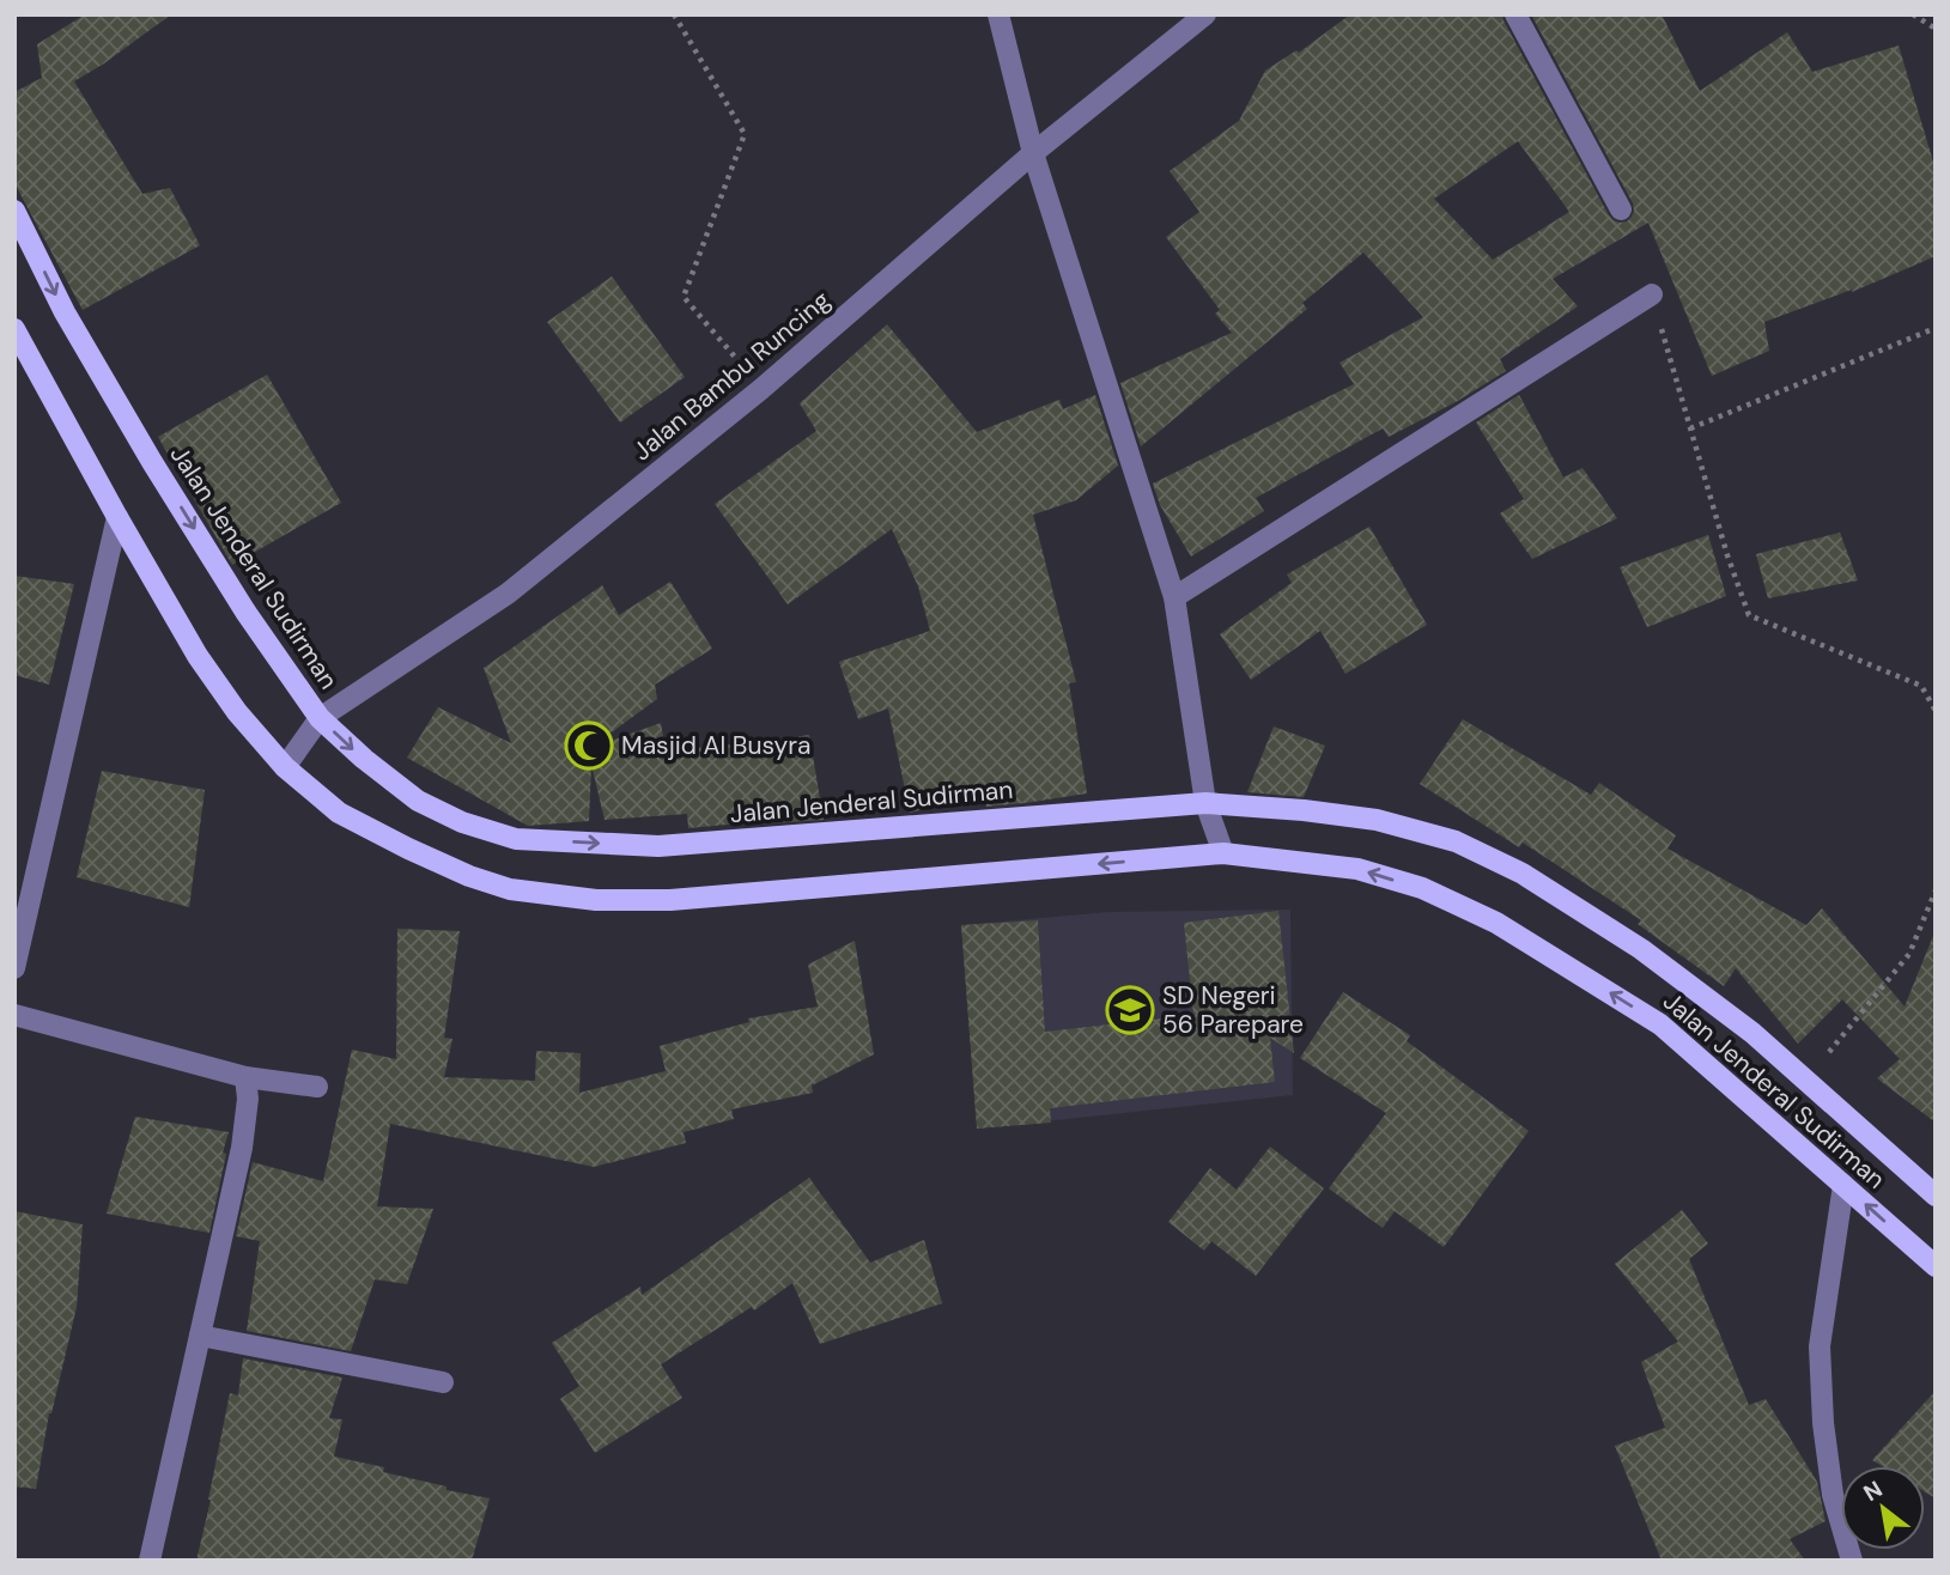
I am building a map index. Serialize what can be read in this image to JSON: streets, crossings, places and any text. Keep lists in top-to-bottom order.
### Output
{
  "streets": {
    "main road": ["Jalan Jenderal Sudirman"],
    "street": ["Jalan Bambu Runcing"]
  },
  "crossings": [
    ["Jalan Bambu Runcing", "Jalan Jenderal Sudirman"]
  ],
  "places": {
    "mosque": ["Masjid Al Busyra"],
    "school or university": ["SD Negeri 56 Parepare"]
  },
  "north": "top left"
}
